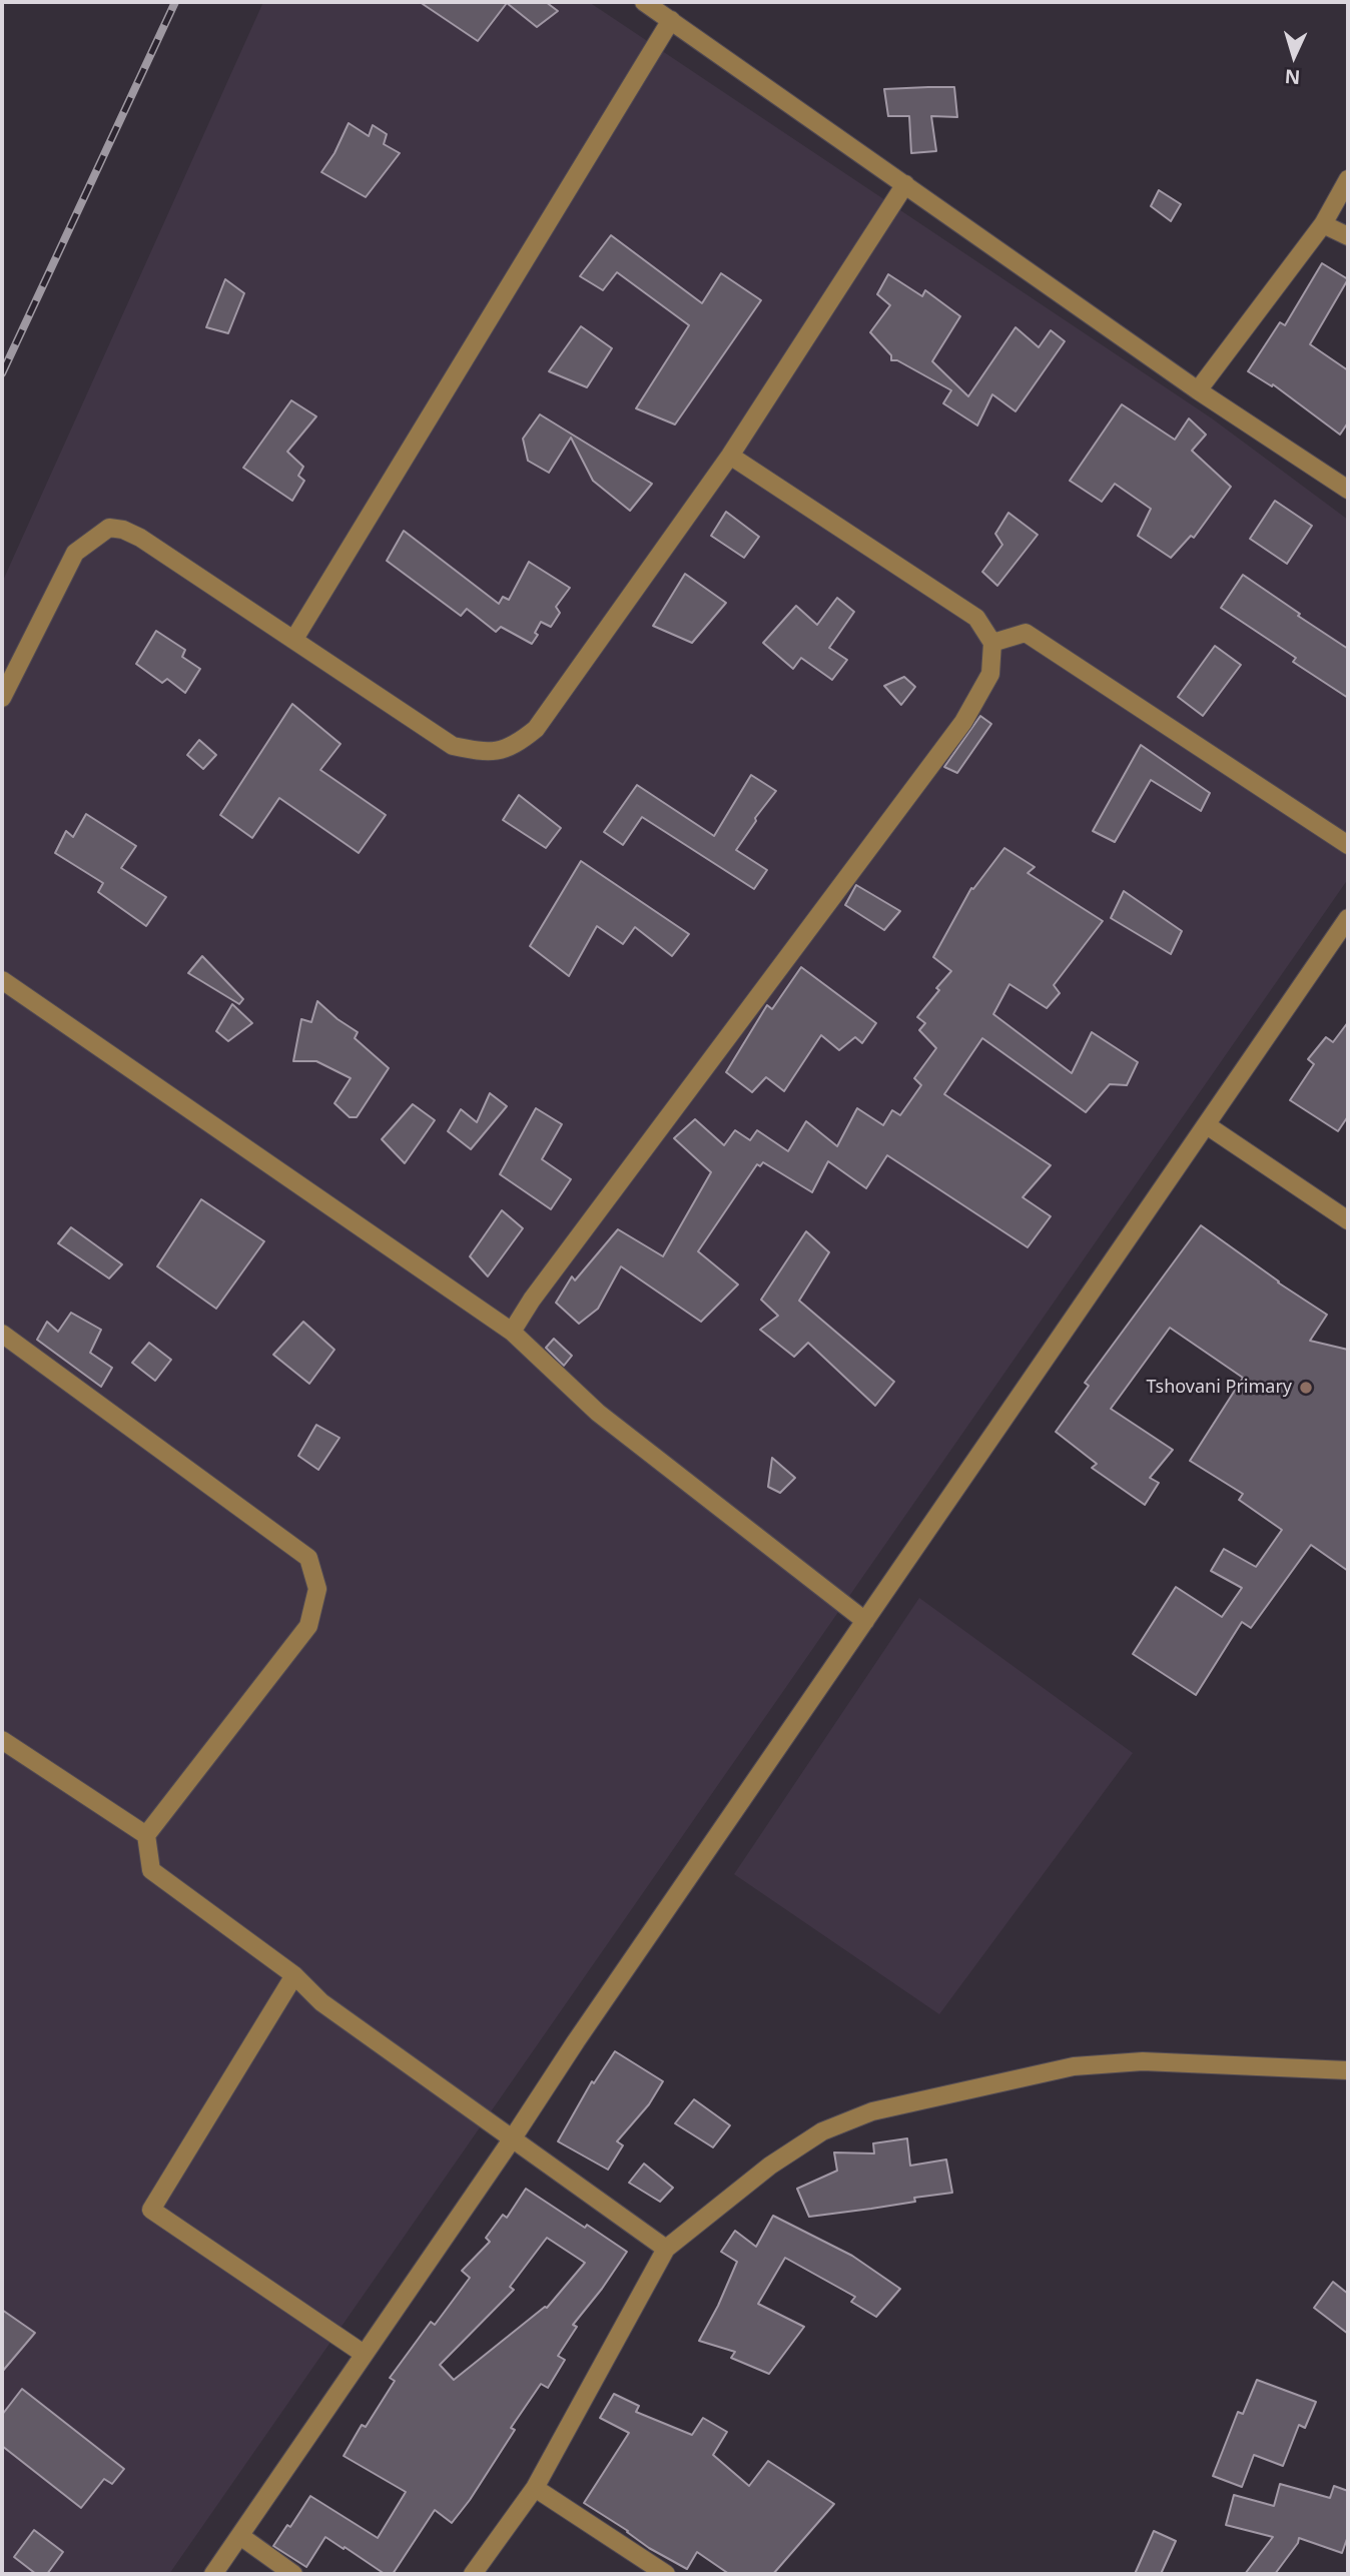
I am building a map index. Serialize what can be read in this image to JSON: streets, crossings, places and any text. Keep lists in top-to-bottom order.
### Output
{
  "places": ["Tshovani Primary"],
  "north": "bottom"
}
